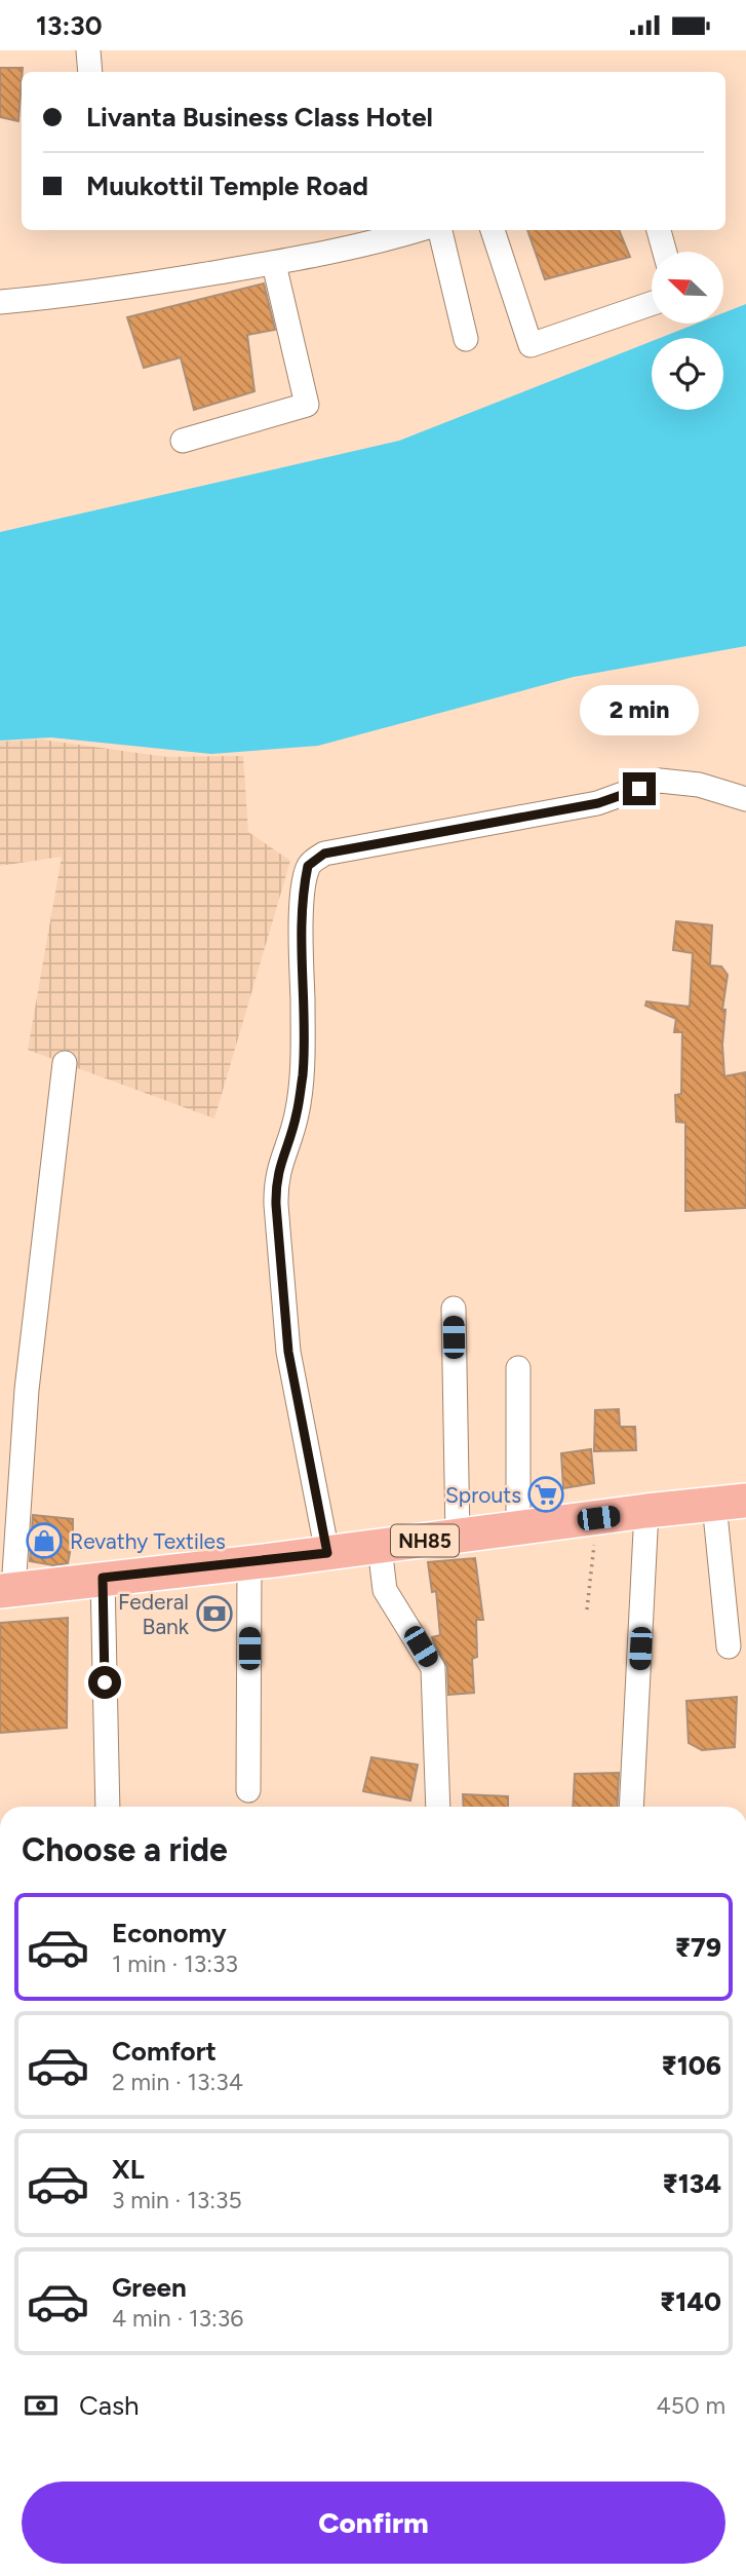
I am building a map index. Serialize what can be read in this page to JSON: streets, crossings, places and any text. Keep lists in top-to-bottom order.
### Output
{
  "streets": {
    "highway": ["NH85"]
  },
  "places": {
    "supermarket": ["Sprouts"],
    "shop": ["Revathy Textiles"],
    "bank": ["Federal Bank"]
  },
  "north": "top left",
  "page": {
    "status": "13:30",
    "banner": ["Livanta Business Class Hotel", "Muukottil Temple Road"],
    "bubble": "2 min",
    "heading": "Choose a ride",
    "list": [
      {
        "name": "Economy",
        "note": "1 min · 13:33",
        "value": "₹79"
      },
      {
        "name": "Comfort",
        "note": "2 min · 13:34",
        "value": "₹106"
      },
      {
        "name": "XL",
        "note": "3 min · 13:35",
        "value": "₹134"
      },
      {
        "name": "Green",
        "note": "4 min · 13:36",
        "value": "₹140"
      }
    ],
    "pay": ["Cash", "450 m"],
    "buttons": "Confirm"
  }
}
